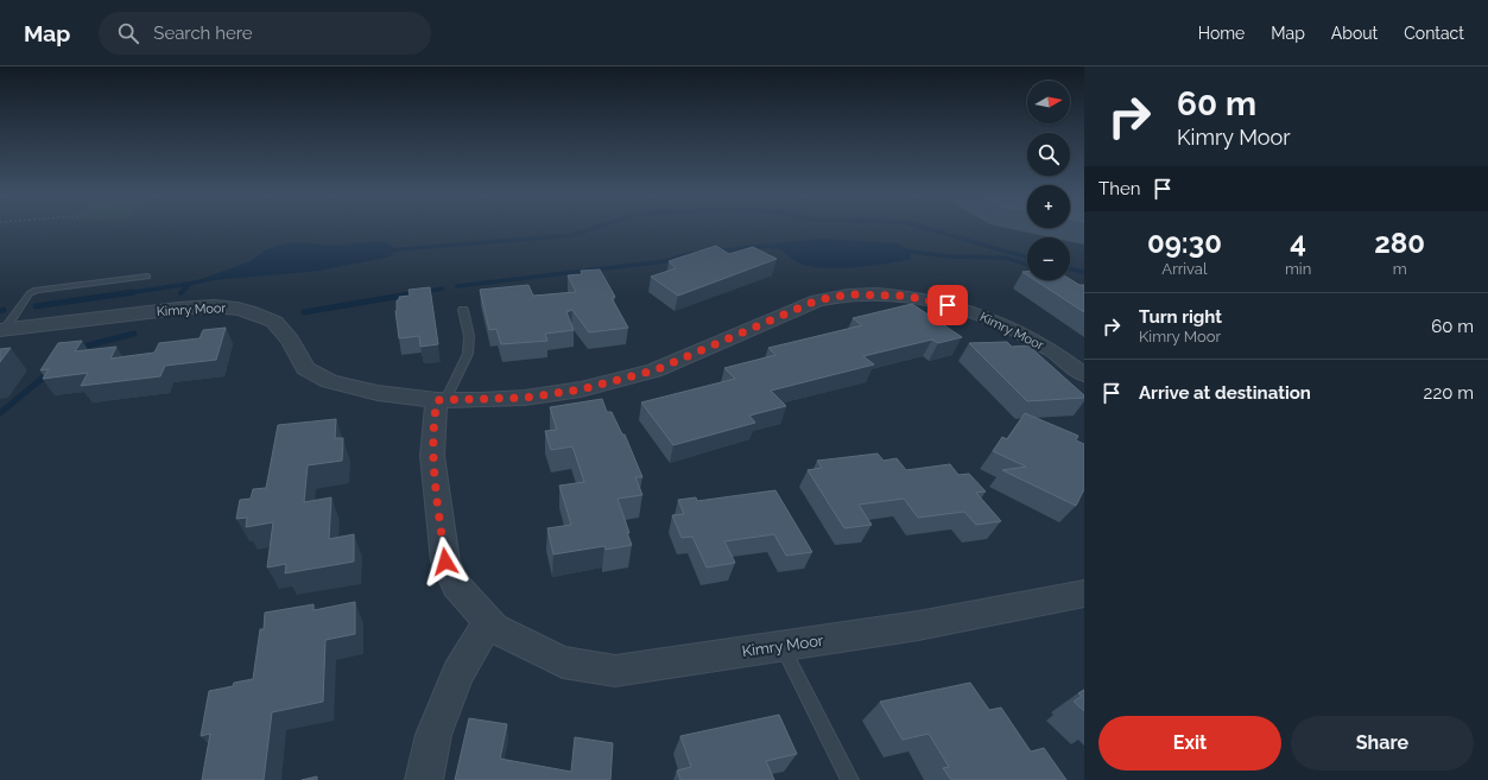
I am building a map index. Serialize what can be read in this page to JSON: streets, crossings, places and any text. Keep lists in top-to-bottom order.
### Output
{
  "streets": {
    "street": ["Kimry Moor"]
  },
  "north": "right",
  "page": {
    "header": "Map",
    "search": "Search here",
    "nav": [
      "Home",
      "Map",
      "About",
      "Contact"
    ],
    "turn": ["60 m", "Kimry Moor"],
    "map_buttons": ["+", "−"],
    "then": "Then",
    "eta": [
      "09:30",
      "Arrival",
      "4",
      "min",
      "280",
      "m"
    ],
    "list": [
      {
        "name": "Turn right",
        "note": "Kimry Moor",
        "value": "60 m"
      },
      {
        "name": "Arrive at destination",
        "value": "220 m"
      }
    ],
    "buttons": ["Exit", "Share"]
  }
}
